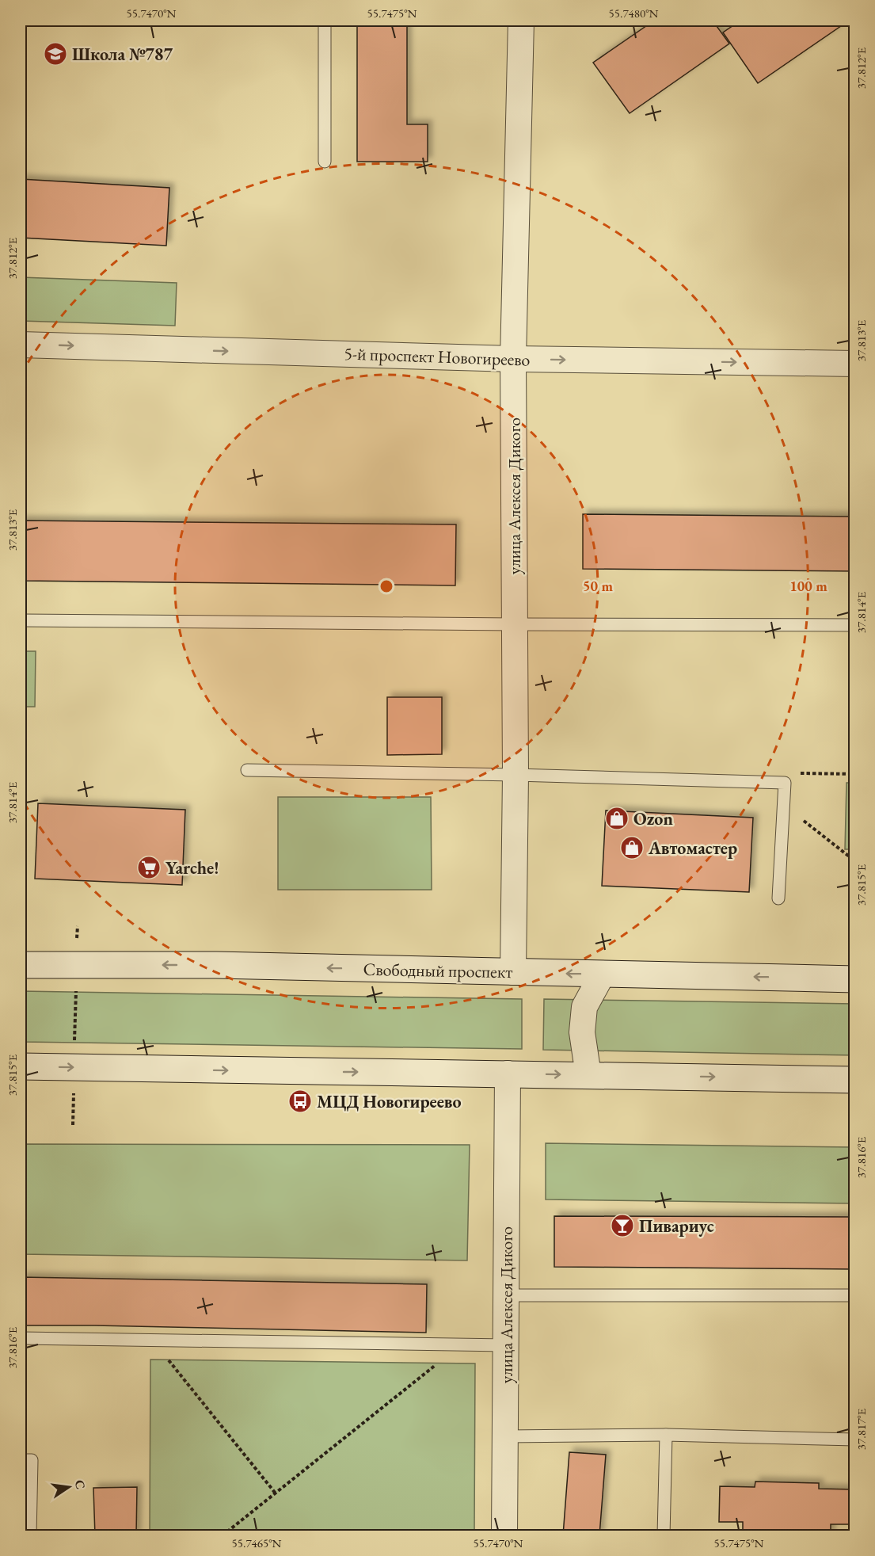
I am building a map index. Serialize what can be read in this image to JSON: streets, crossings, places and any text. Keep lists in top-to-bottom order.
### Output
{
  "streets": {
    "main road": ["Свободный проспект"],
    "street": ["5-й проспект Новогиреево", "улица Алексея Дикого"]
  },
  "crossings": [
    ["5-й проспект Новогиреево", "улица Алексея Дикого"],
    ["улица Алексея Дикого", "Свободный проспект"]
  ],
  "one_way": ["5-й проспект Новогиреево"],
  "places": {
    "school or university": ["Школа №787"],
    "shop": ["Ozon", "Автомастер"],
    "supermarket": ["Yarche!"],
    "bus stop": ["МЦД Новогиреево"],
    "bar": ["Пивариус"]
  },
  "north": "right",
  "coordinates": [
    "55.7470°N",
    "55.7475°N",
    "55.7480°N",
    "37.812°E",
    "37.813°E",
    "37.814°E",
    "37.815°E",
    "37.816°E",
    "37.817°E",
    "55.7465°N"
  ],
  "rings": ["50 m", "100 m"]
}
